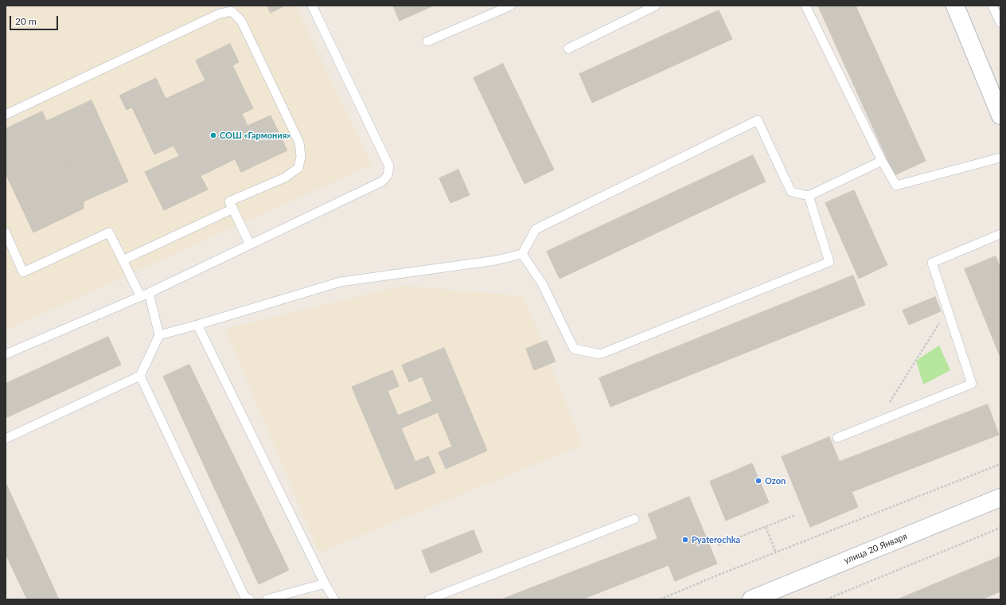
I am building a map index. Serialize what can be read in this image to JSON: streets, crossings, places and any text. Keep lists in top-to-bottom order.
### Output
{
  "streets": {
    "main road": ["улица 20 Января"]
  },
  "places": ["СОШ «Гармония»", "Ozon", "Pyaterochka"],
  "scale_bar": "20 m"
}
